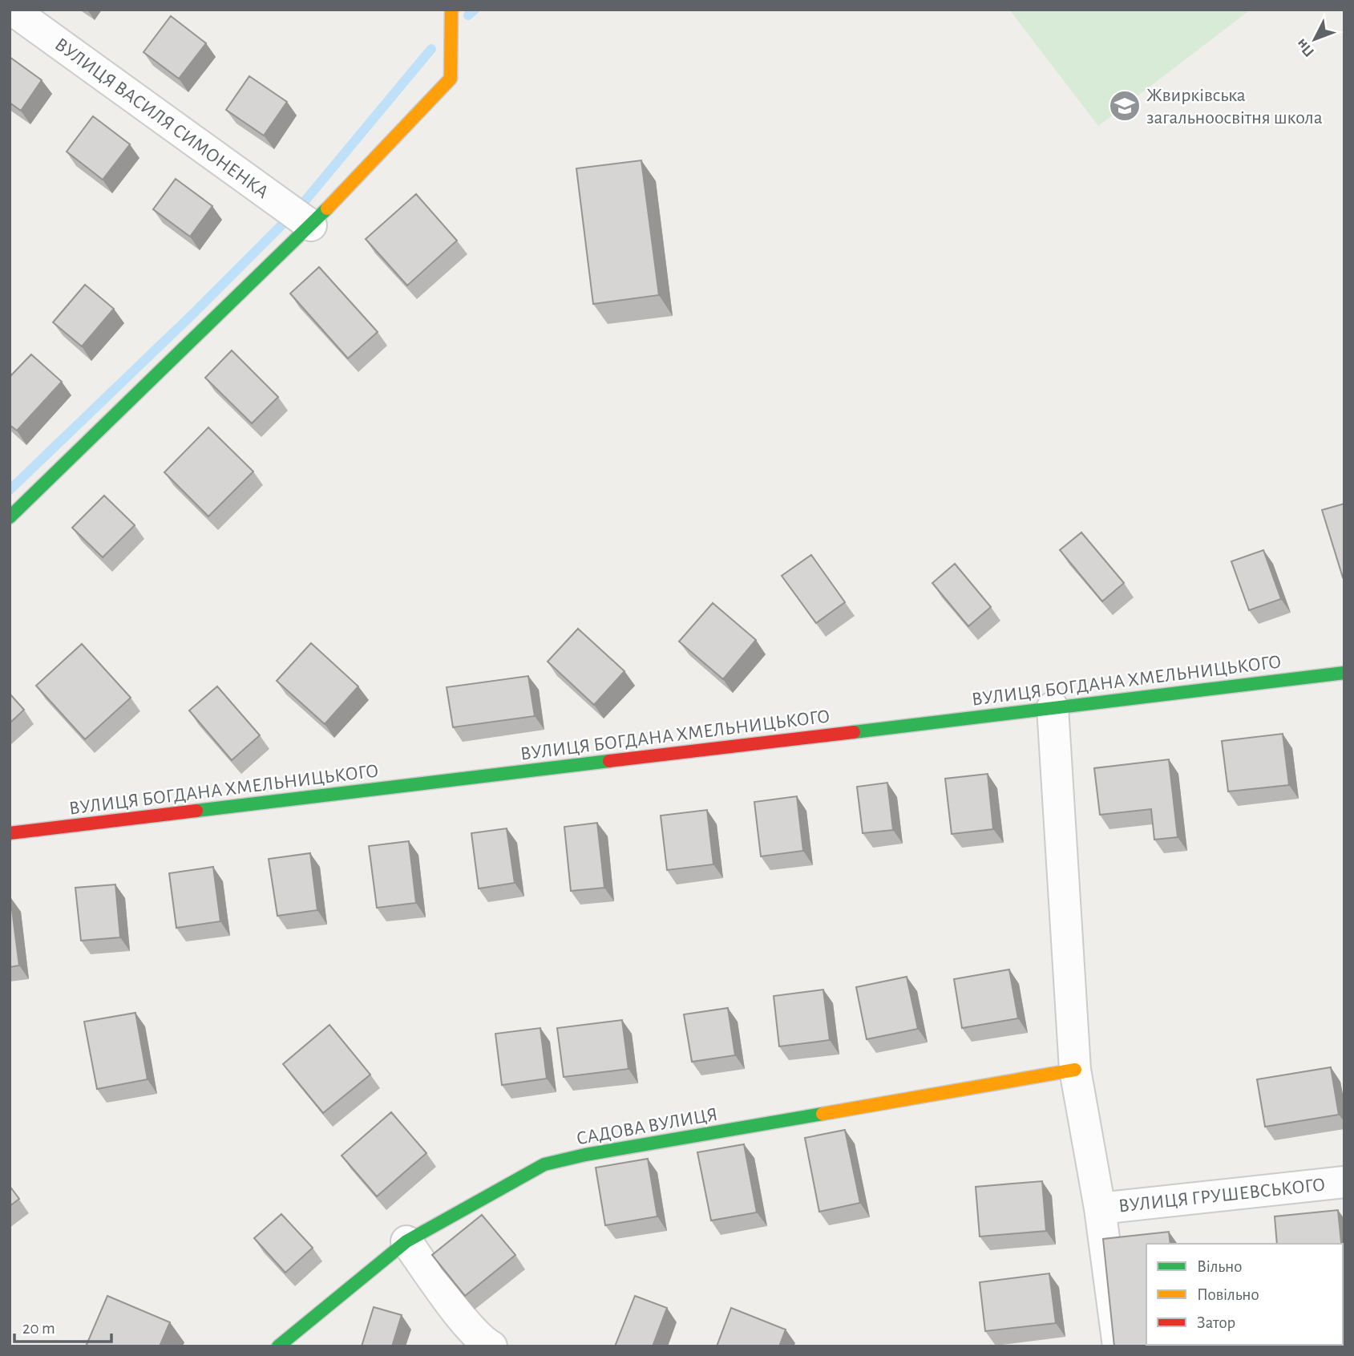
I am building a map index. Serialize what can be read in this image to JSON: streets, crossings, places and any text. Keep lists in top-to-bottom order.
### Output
{
  "streets": {
    "street": [
      "ВУЛИЦЯ ВАСИЛЯ СИМОНЕНКА",
      "ВУЛИЦЯ БОГДАНА ХМЕЛЬНИЦЬКОГО",
      "САДОВА ВУЛИЦЯ",
      "ВУЛИЦЯ ГРУШЕВСЬКОГО"
    ]
  },
  "places": {
    "school or university": ["Жвирківська загальноосвітня школа"]
  },
  "legend": ["Вільно", "Повільно", "Затор"],
  "scale_bar": "20 m",
  "north": "bottom left"
}
